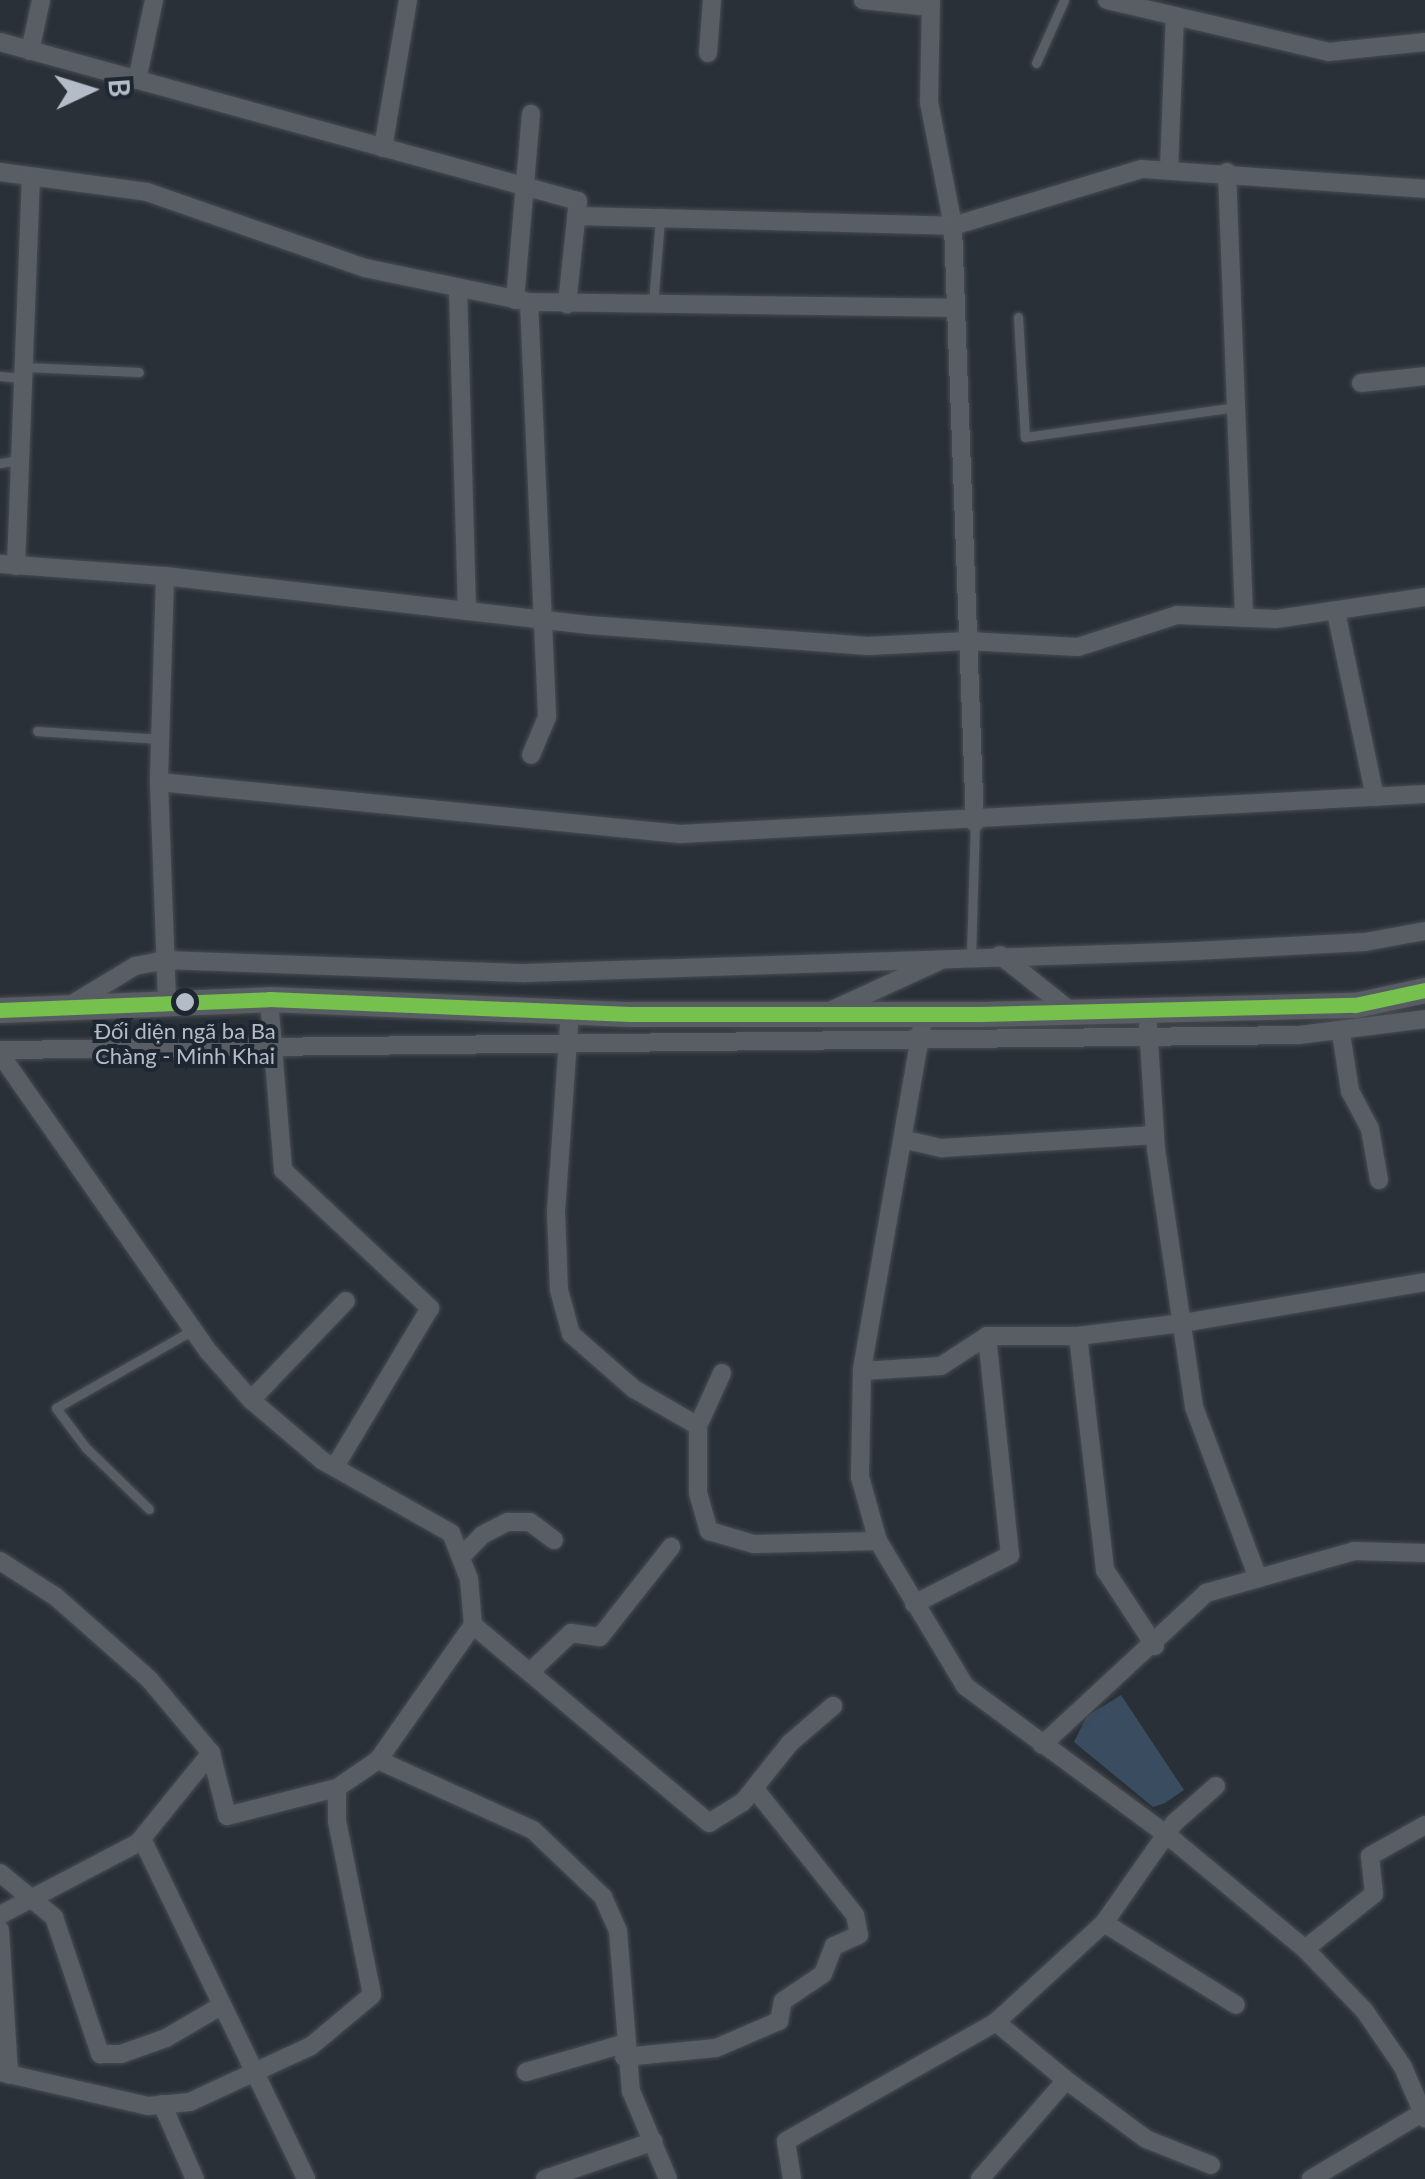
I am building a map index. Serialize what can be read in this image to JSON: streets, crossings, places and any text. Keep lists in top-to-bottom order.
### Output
{
  "places": ["Đối diện ngã ba Ba Chàng - Minh Khai"],
  "north": "right"
}
